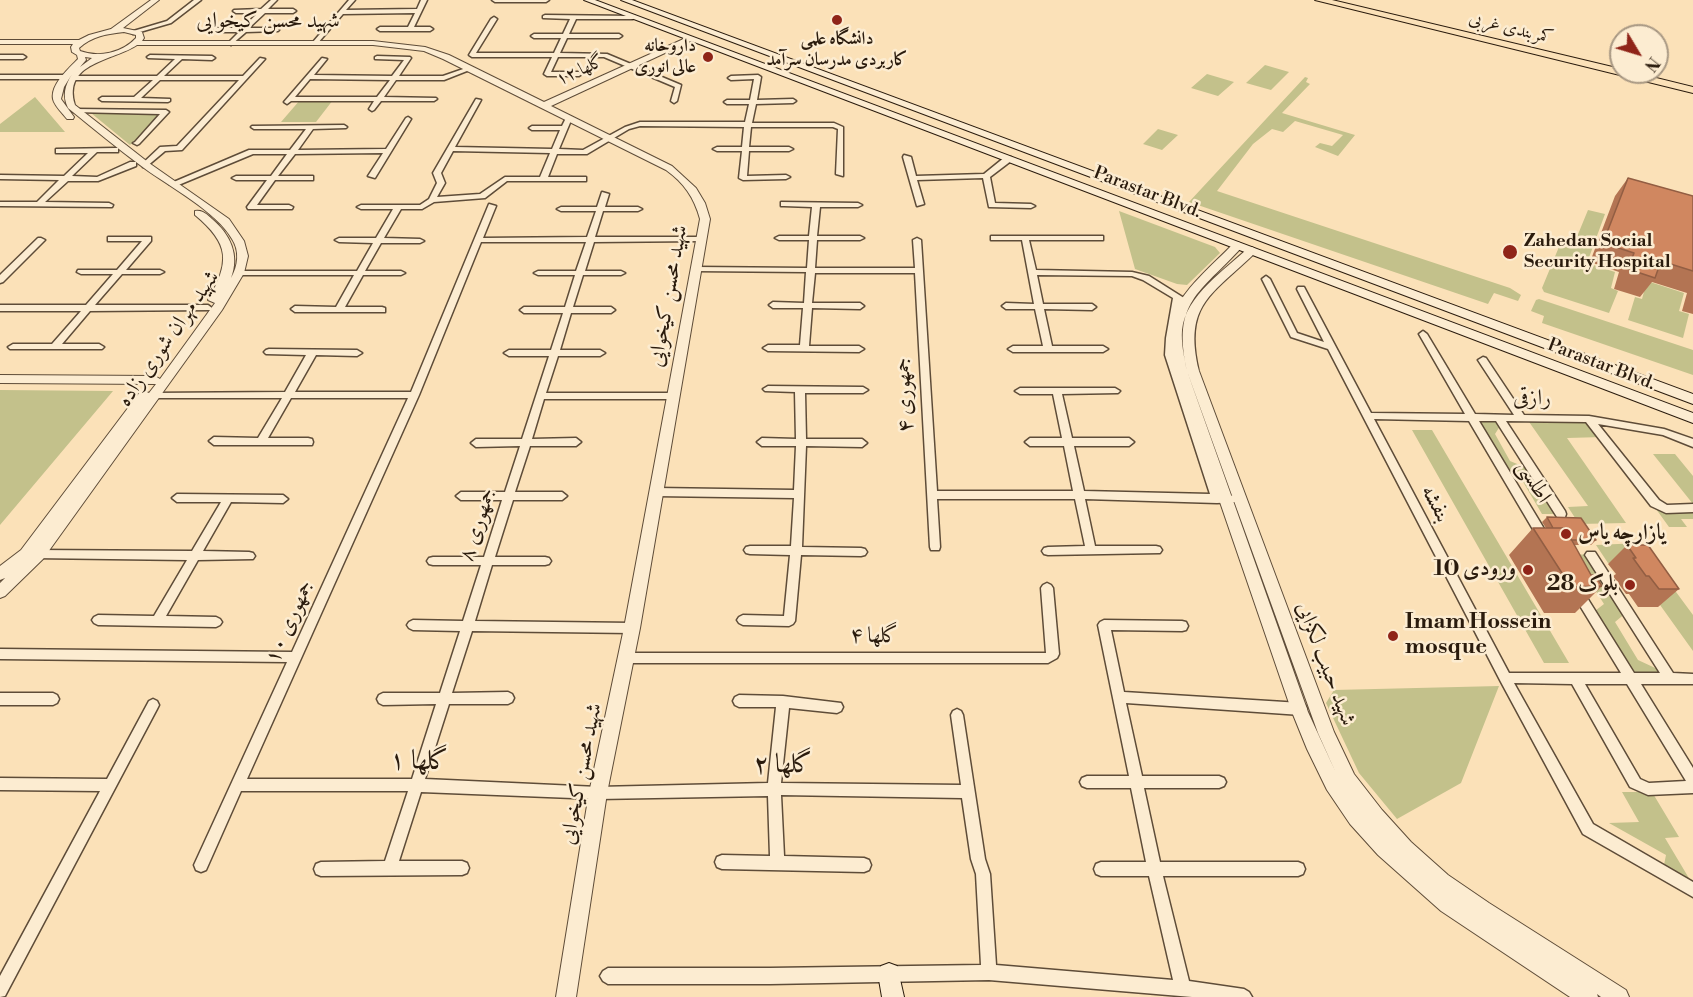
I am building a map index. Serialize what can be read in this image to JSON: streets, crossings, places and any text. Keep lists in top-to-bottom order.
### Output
{
  "streets": {
    "highway": ["کمربندی غربی"],
    "main road": ["Parastar Blvd."],
    "street": [
      "شهید محسن کیخوایی",
      "گلها ۱۲",
      "شهید مهران شوری زاده",
      "جمهوری ۴",
      "رازقی",
      "اطلسی",
      "بنفشه",
      "جمهوری ۸",
      "جمهوری ۱۰",
      "گلها ۴",
      "شهید حبیب لکزایی",
      "گلها ۱",
      "گلها ۲"
    ]
  },
  "crossings": [
    ["شهید محسن کیخوایی", "گلها ۱۲"],
    ["شهید محسن کیخوایی", "گلها ۴"],
    ["شهید محسن کیخوایی", "گلها ۱"],
    ["شهید محسن کیخوایی", "گلها ۲"],
    ["گلها ۱۲", "Parastar Blvd."],
    ["Parastar Blvd.", "شهید حبیب لکزایی"],
    ["رازقی", "اطلسی"],
    ["رازقی", "بنفشه"],
    ["جمهوری ۸", "گلها ۱"],
    ["جمهوری ۱۰", "گلها ۱"],
    ["گلها ۱", "گلها ۲"]
  ],
  "places": [
    "دانشگاه علمی کاربردی مدرسان سرآمد",
    "داروخانه عالی انوری",
    "Zahedan Social Security Hospital",
    "یازارچه یاس",
    "ورودی 10",
    "بلوک 28",
    "Imam Hossein mosque"
  ],
  "north": "bottom right"
}
